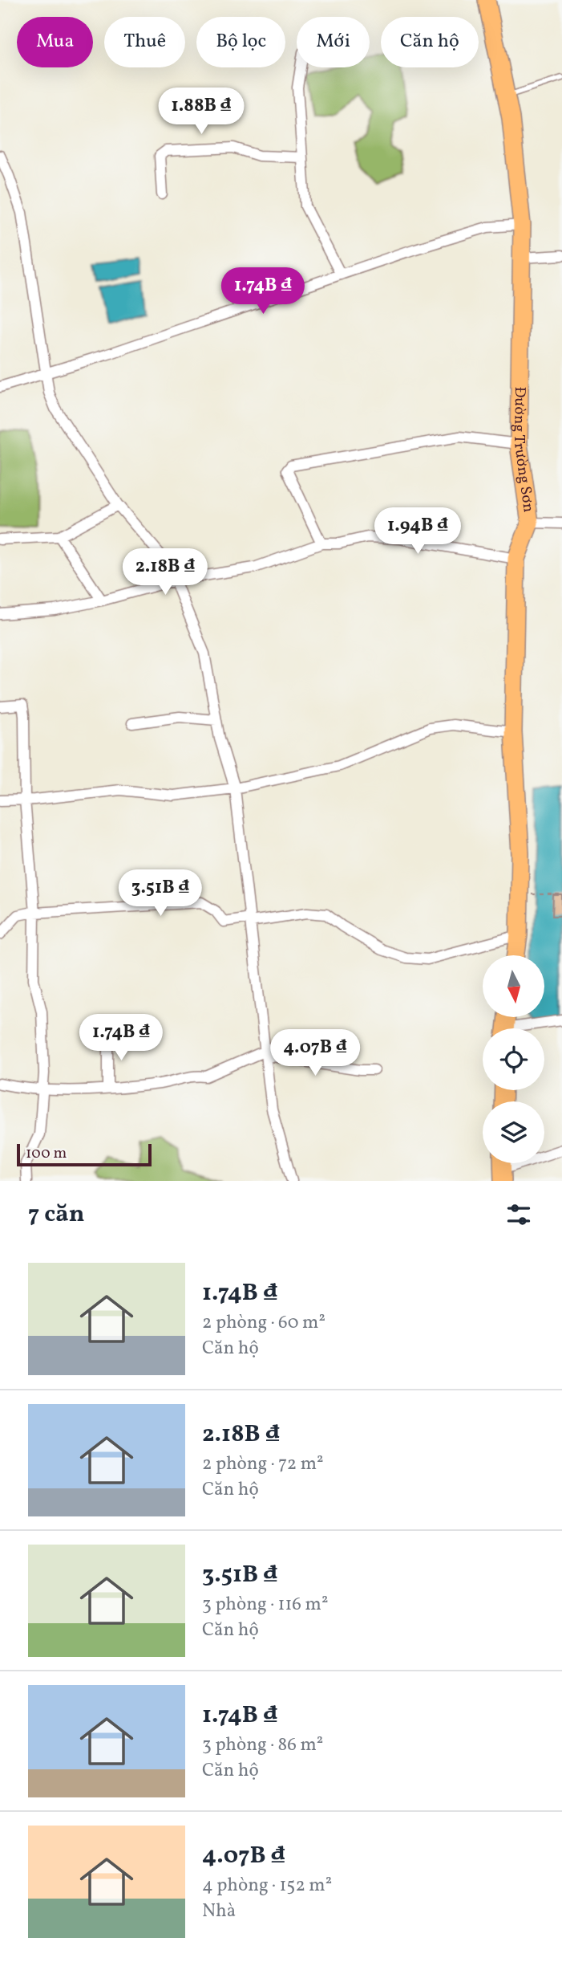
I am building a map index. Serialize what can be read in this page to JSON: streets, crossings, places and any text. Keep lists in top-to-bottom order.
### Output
{
  "streets": {
    "highway": ["Đường Trường Sơn"]
  },
  "scale_bar": "100 m",
  "north": "bottom",
  "page": {
    "chip": [
      "Mua",
      "Thuê",
      "Bộ lọc",
      "Mới",
      "Căn hộ"
    ],
    "price": [
      "1.88B ₫",
      "1.74B ₫",
      "1.94B ₫",
      "2.18B ₫",
      "3.51B ₫",
      "1.74B ₫",
      "4.07B ₫"
    ],
    "scale": "100 m",
    "heading": "7 căn",
    "list": [
      {
        "name": "1.74B ₫",
        "note": "2 phòng · 60 m² · Căn hộ"
      },
      {
        "name": "2.18B ₫",
        "note": "2 phòng · 72 m² · Căn hộ"
      },
      {
        "name": "3.51B ₫",
        "note": "3 phòng · 116 m² · Căn hộ"
      },
      {
        "name": "1.74B ₫",
        "note": "3 phòng · 86 m² · Căn hộ"
      },
      {
        "name": "4.07B ₫",
        "note": "4 phòng · 152 m² · Nhà"
      }
    ]
  }
}
